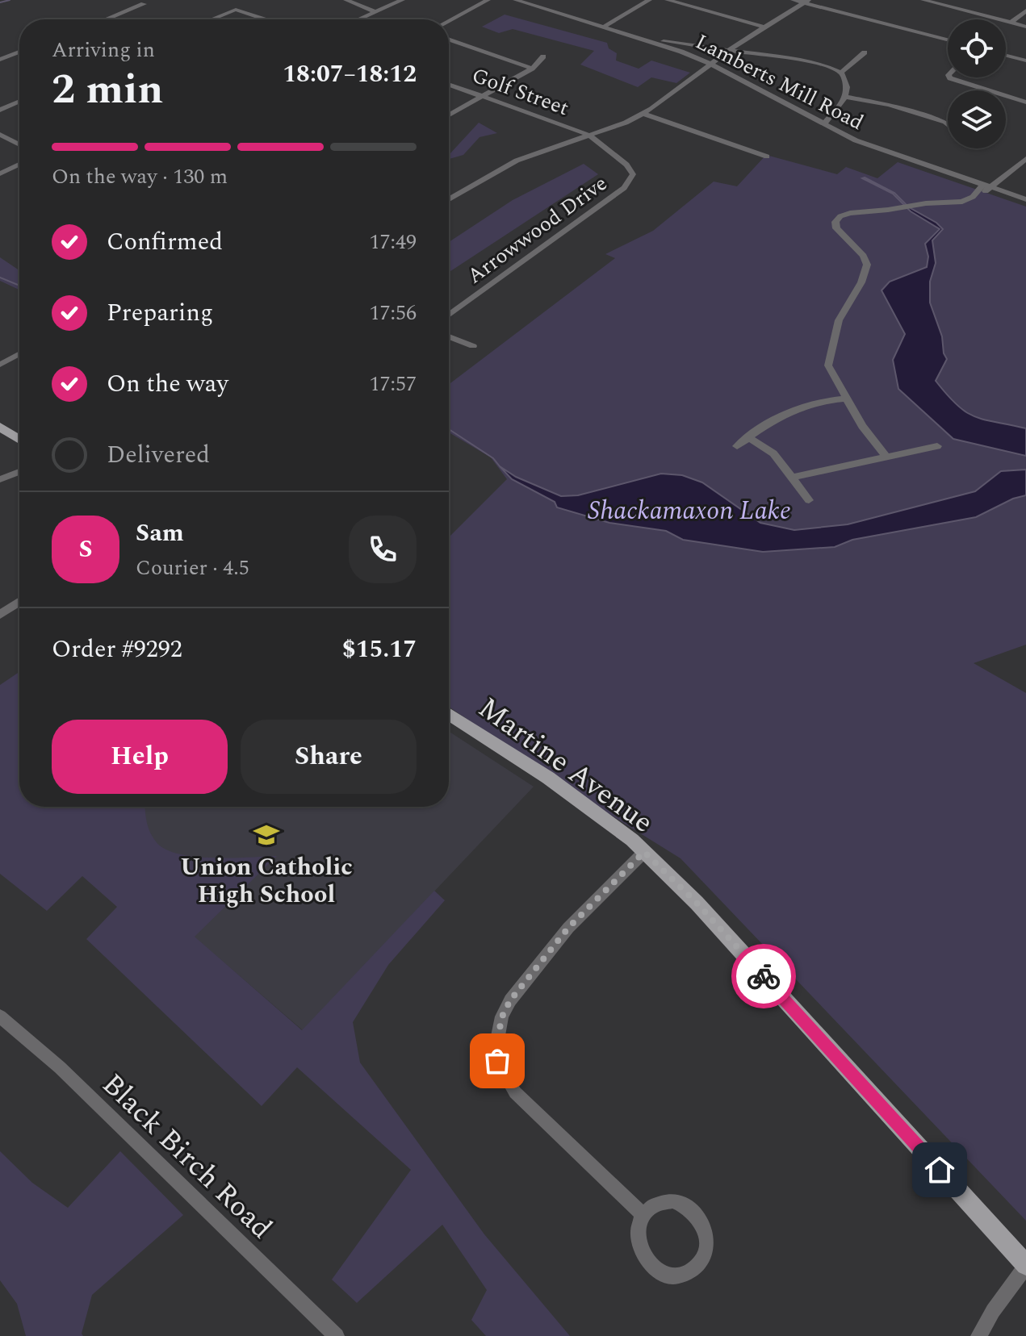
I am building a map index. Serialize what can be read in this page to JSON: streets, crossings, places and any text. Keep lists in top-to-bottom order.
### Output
{
  "streets": {
    "main road": ["Martine Avenue"],
    "street": [
      "Lamberts Mill Road",
      "Golf Street",
      "Arrowwood Drive",
      "Black Birch Road"
    ]
  },
  "crossings": [
    ["Golf Street", "Arrowwood Drive"]
  ],
  "water": ["Shackamaxon Lake"],
  "places": {
    "school or university": ["Union Catholic High School"]
  },
  "page": {
    "heading": ["2 min", "Arriving in", "18:07–18:12"],
    "panel": [
      "Sam",
      "Courier · 4.5",
      "Order #9292",
      "$15.17"
    ],
    "bar": "On the way · 130 m",
    "list": [
      ["Confirmed", "17:49"],
      ["Preparing", "17:56"],
      ["On the way", "17:57"],
      "Delivered"
    ],
    "round": "S",
    "buttons": ["Help", "Share"]
  }
}
